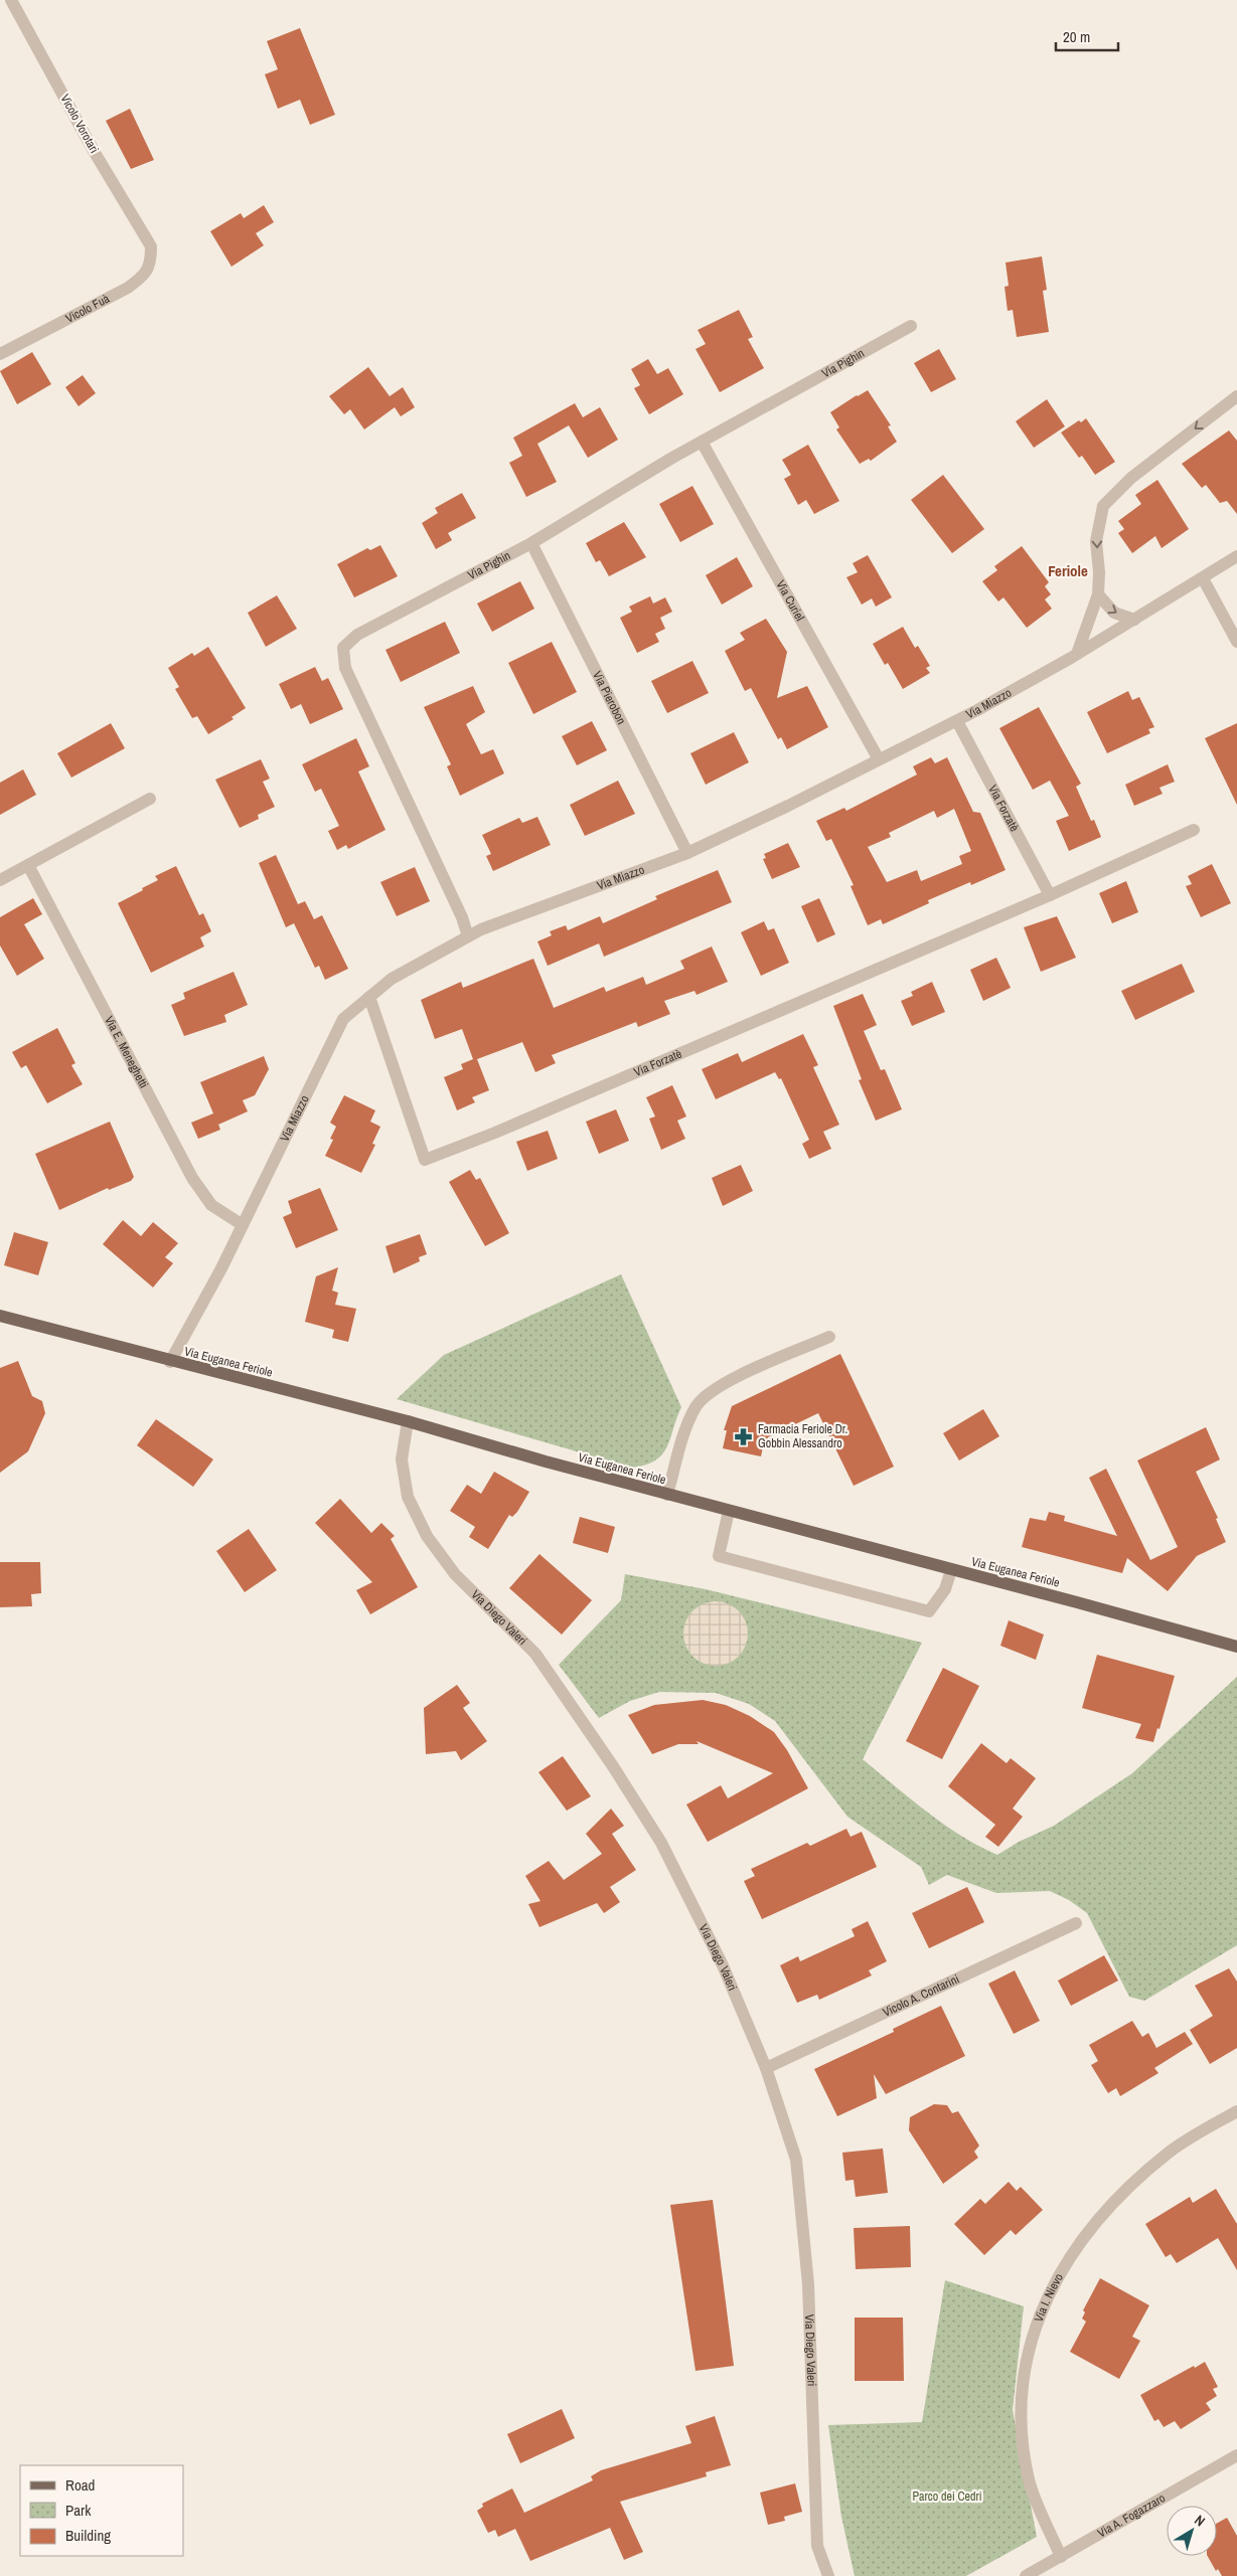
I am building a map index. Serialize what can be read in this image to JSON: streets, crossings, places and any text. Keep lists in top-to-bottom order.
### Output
{
  "streets": {
    "main road": ["Via Euganea Feriole"],
    "street": [
      "Vicolo Vorotari",
      "Vicolo Fuà",
      "Via Pighin",
      "Via Curiel",
      "Via Pierobon",
      "Via Miazzo",
      "Via Forzatè",
      "Via E. Meneghetti",
      "Via Diego Valeri",
      "Vicolo A. Contarini",
      "Via I. Nievo",
      "Via A. Fogazzaro"
    ]
  },
  "crossings": [
    ["Vicolo Vorotari", "Vicolo Fuà"],
    ["Via Pighin", "Via Curiel"],
    ["Via Pighin", "Via Pierobon"],
    ["Via Pighin", "Via Miazzo"],
    ["Via Curiel", "Via Miazzo"],
    ["Via Pierobon", "Via Miazzo"],
    ["Via Miazzo", "Via Forzatè"],
    ["Via Miazzo", "Via E. Meneghetti"],
    ["Via Miazzo", "Via Euganea Feriole"],
    ["Via Euganea Feriole", "Via Diego Valeri"],
    ["Via Diego Valeri", "Vicolo A. Contarini"],
    ["Via I. Nievo", "Via A. Fogazzaro"]
  ],
  "districts": ["Feriole"],
  "parks": ["Parco dei Cedri"],
  "places": {
    "pharmacy": ["Farmacia Feriole Dr. Gobbin Alessandro"]
  },
  "legend": ["Road", "Park", "Building"],
  "scale_bar": "20 m",
  "north": "top right"
}
